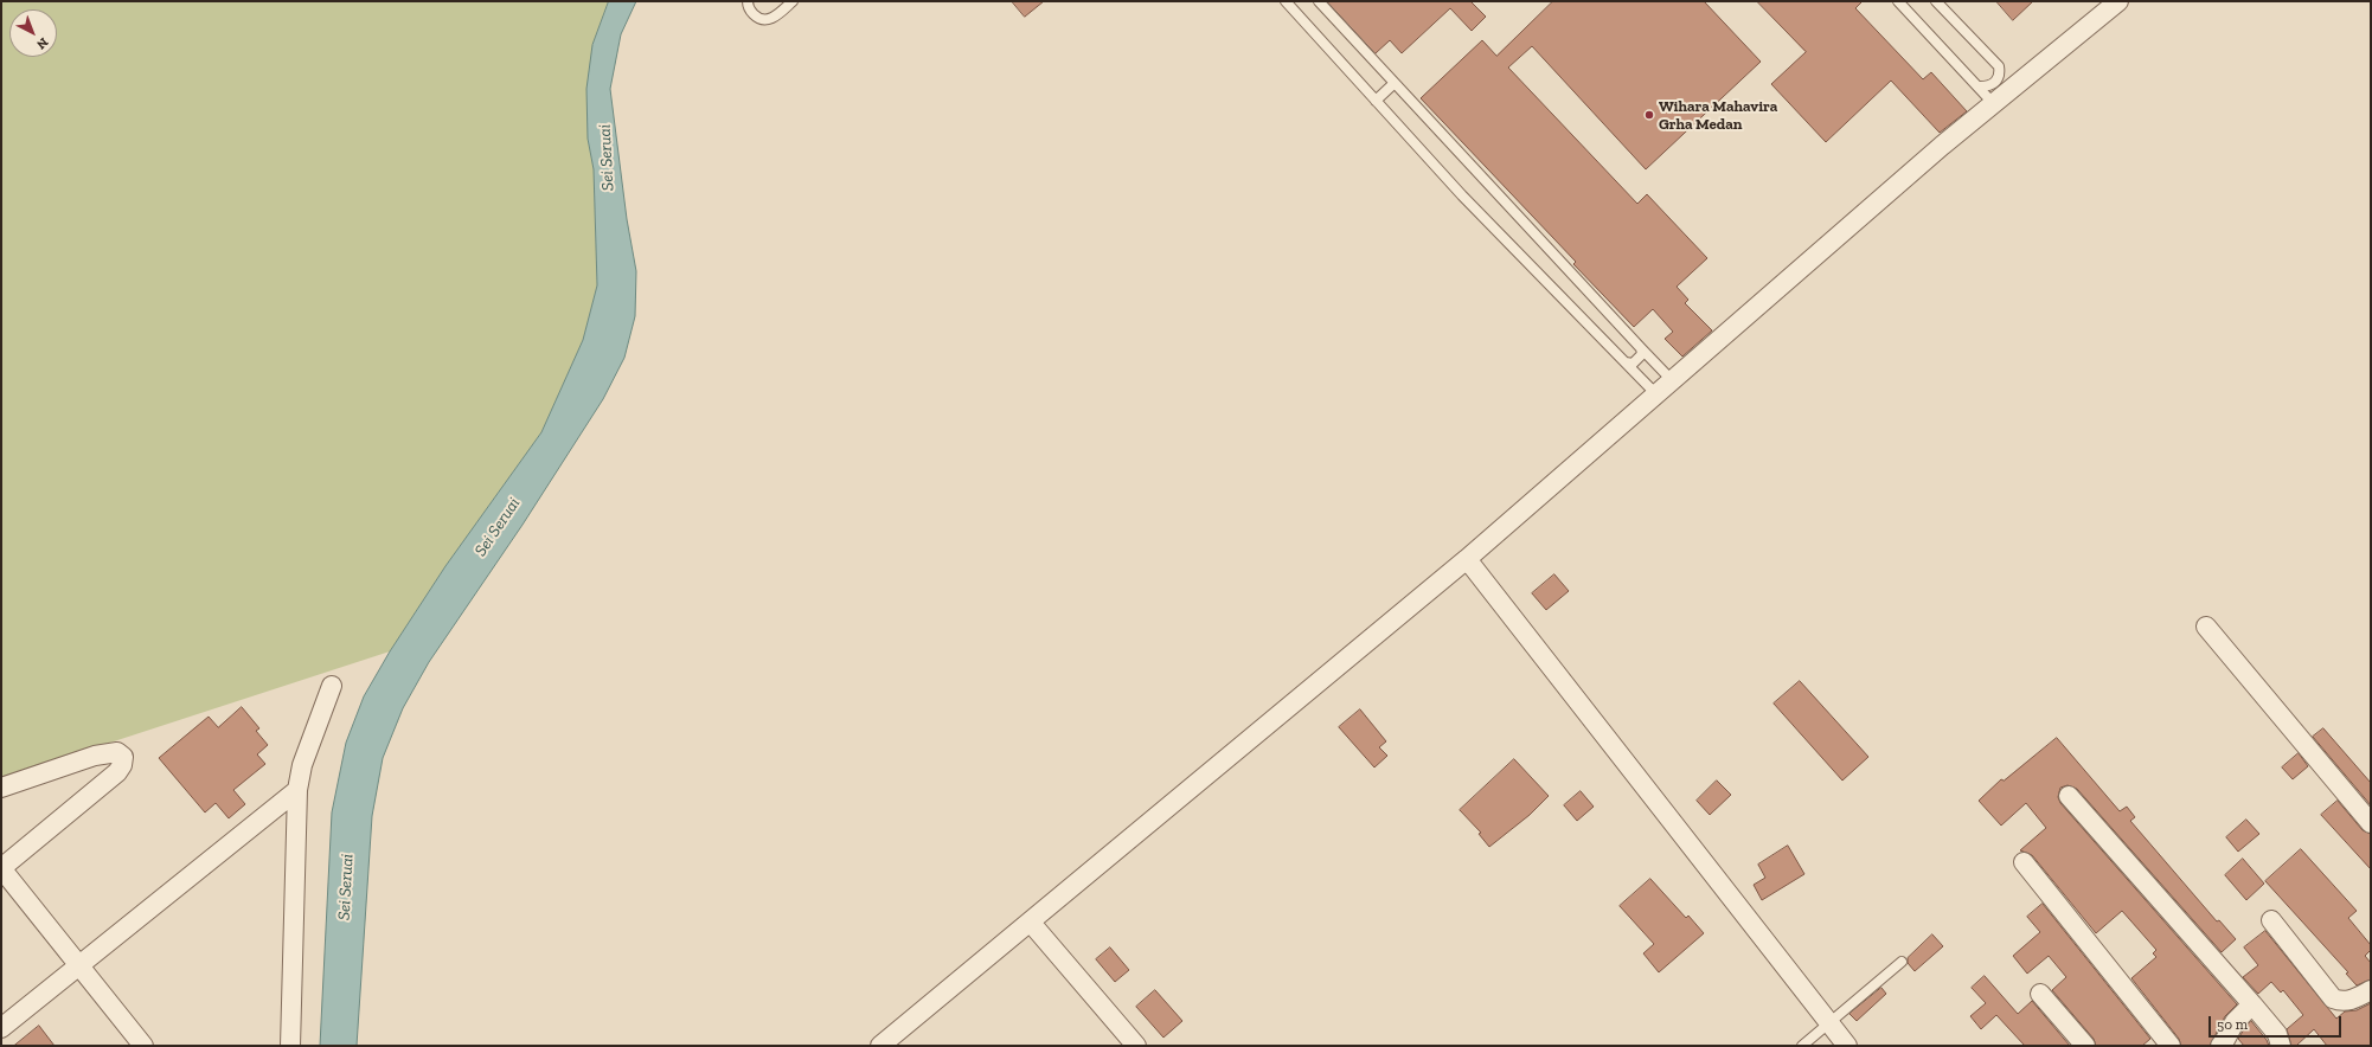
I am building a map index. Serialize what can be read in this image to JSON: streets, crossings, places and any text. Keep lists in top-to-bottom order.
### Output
{
  "water": ["Sei Seruai"],
  "places": ["Wihara Mahavira Grha Medan"],
  "scale_bar": "50 m",
  "north": "bottom right"
}
